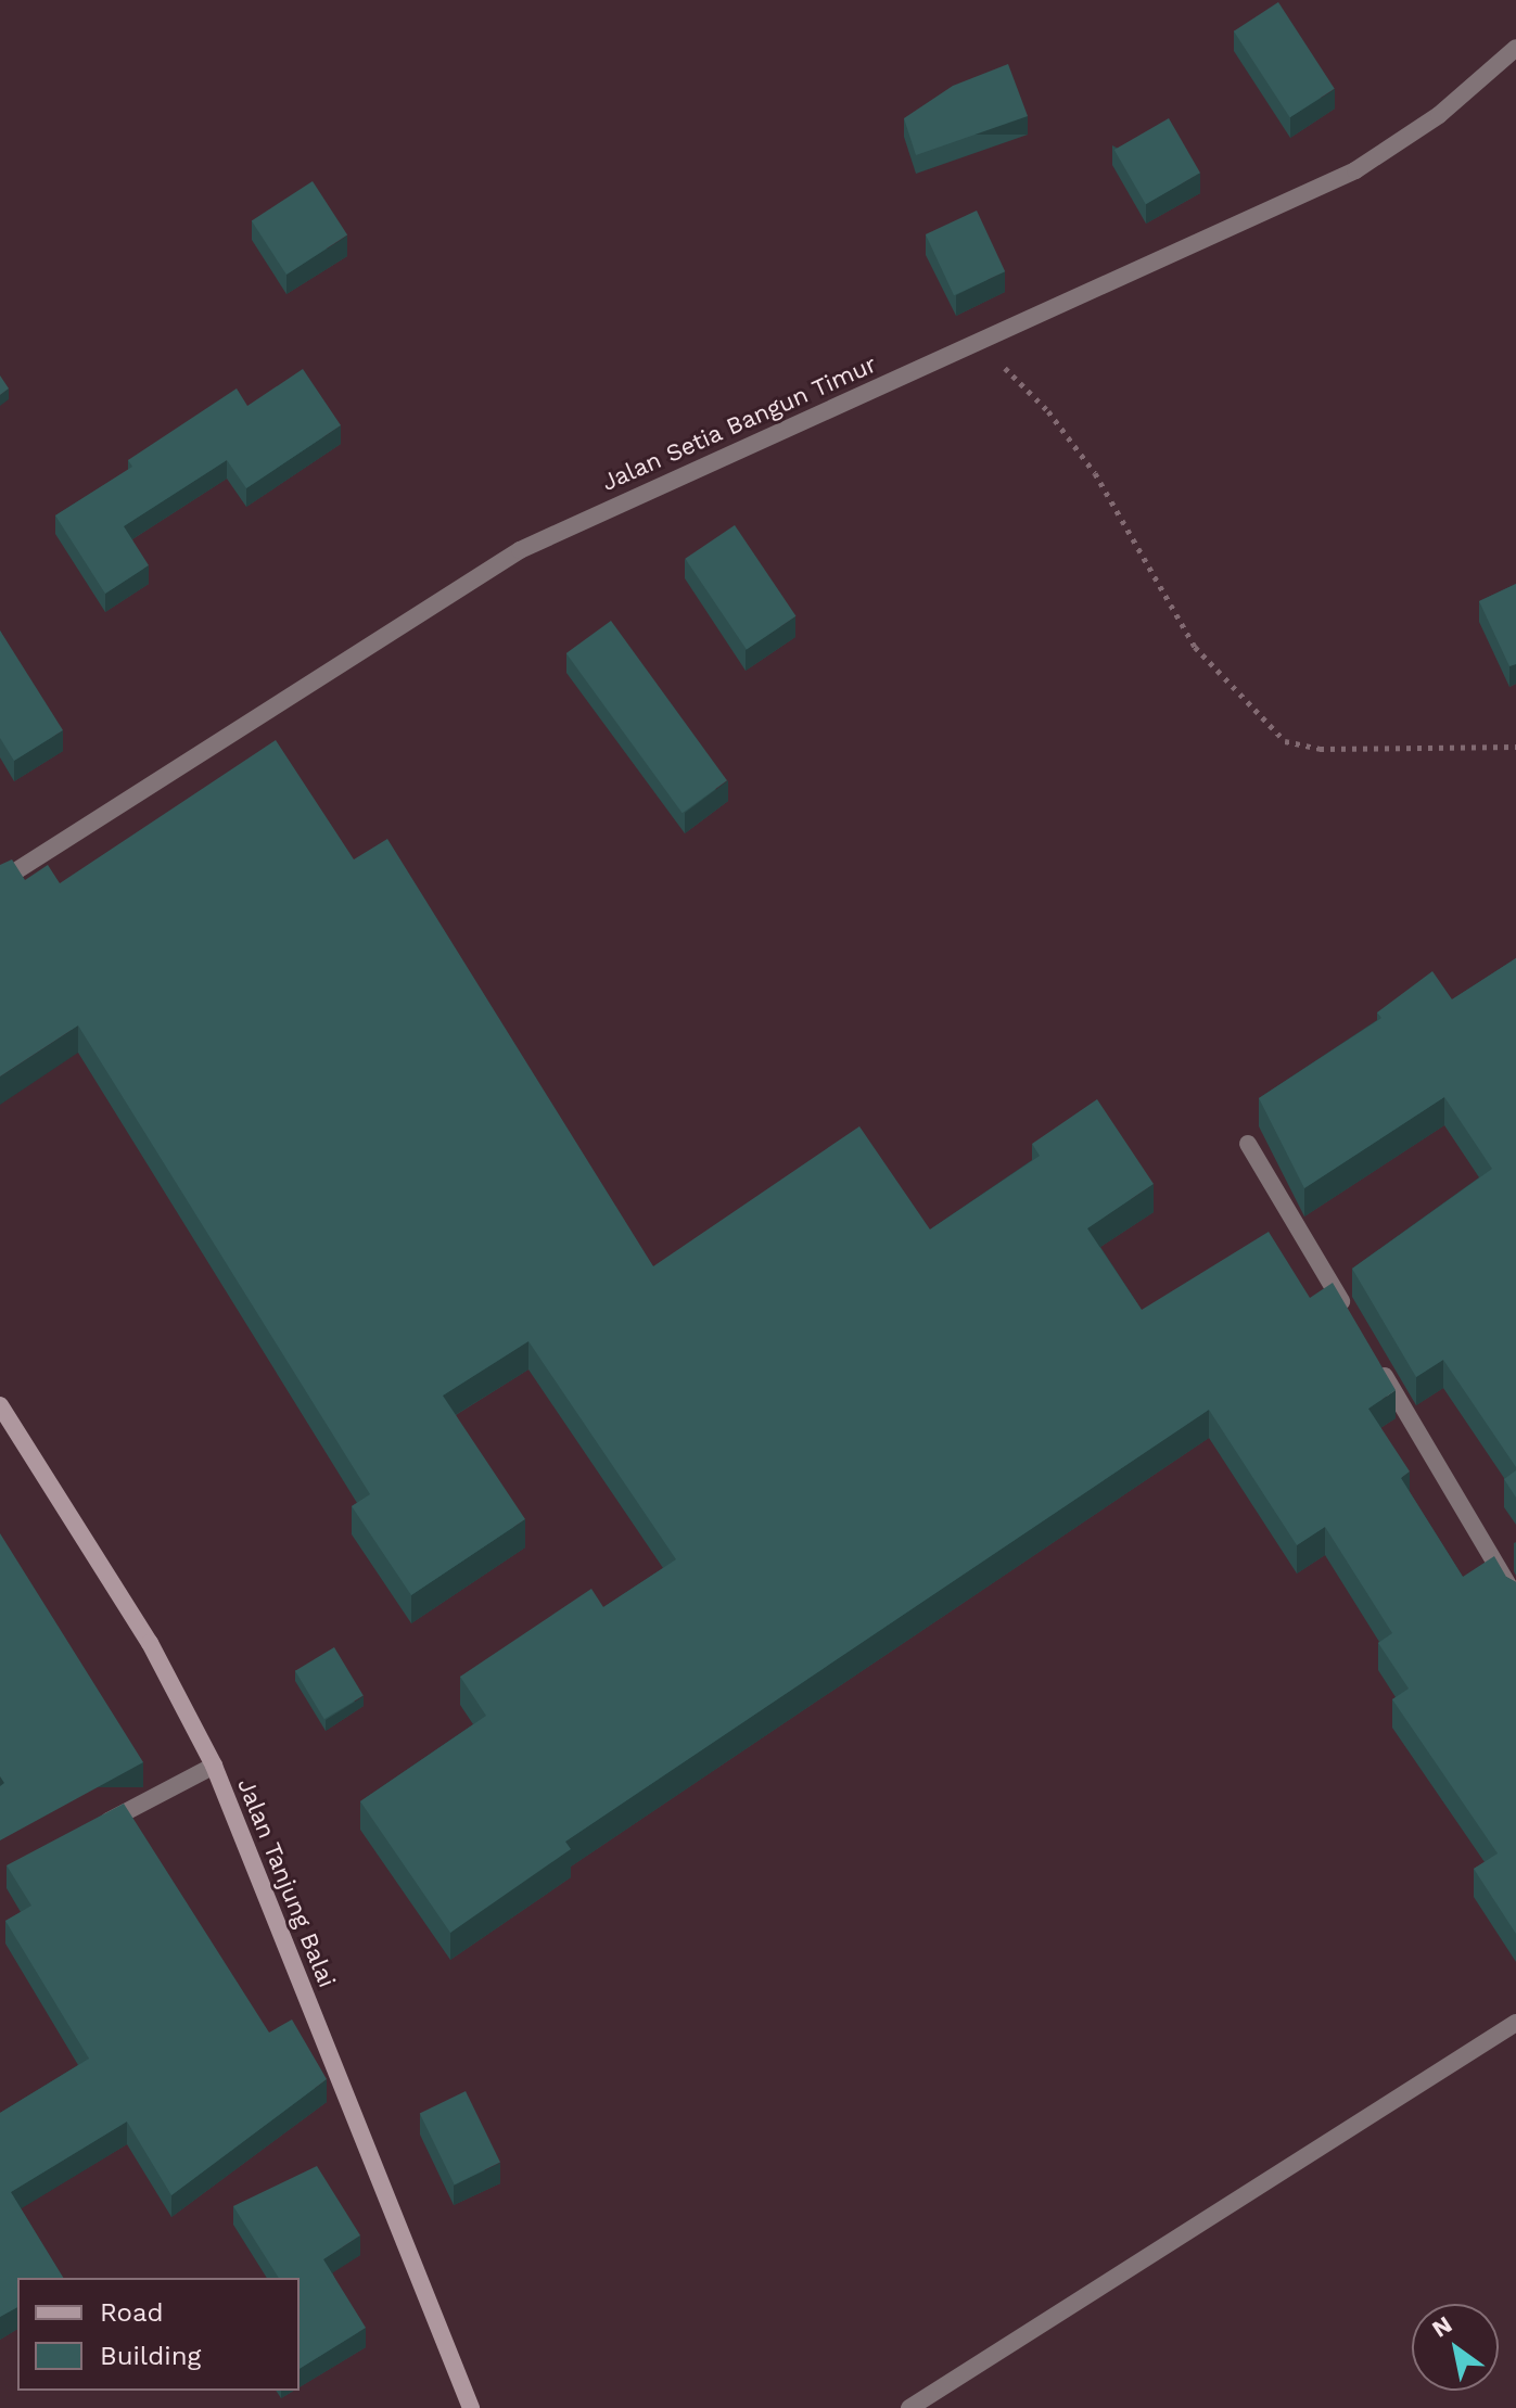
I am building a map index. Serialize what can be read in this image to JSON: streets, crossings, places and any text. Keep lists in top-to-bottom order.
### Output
{
  "streets": {
    "street": ["Jalan Setia Bangun Timur", "Jalan Tanjung Balai"]
  },
  "legend": ["Road", "Building"],
  "north": "top left"
}
